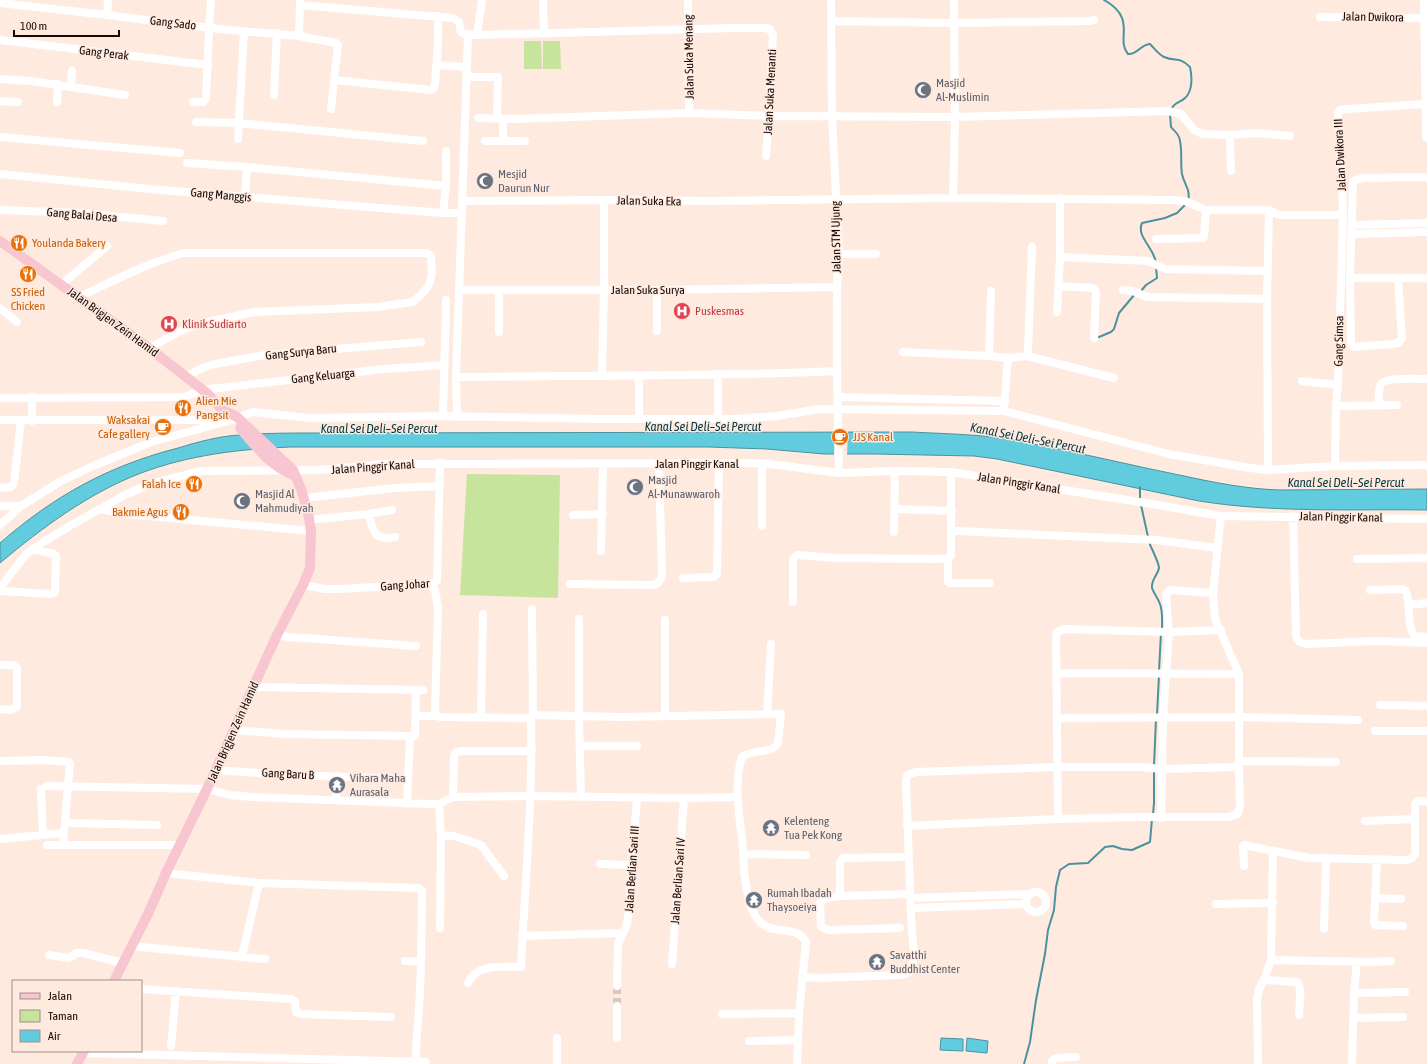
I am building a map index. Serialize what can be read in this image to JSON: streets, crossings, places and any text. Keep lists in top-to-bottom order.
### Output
{
  "streets": {
    "main road": ["Jalan Brigjen Zein Hamid"],
    "street": [
      "Jalan Dwikora",
      "Gang Sado",
      "Gang Perak",
      "Jalan Suka Menang",
      "Jalan Suka Menanti",
      "Jalan Dwikora III",
      "Gang Manggis",
      "Jalan Suka Eka",
      "Gang Balai Desa",
      "Jalan STM Ujung",
      "Jalan Suka Surya",
      "Gang Simsa",
      "Gang Surya Baru",
      "Gang Keluarga",
      "Jalan Pinggir Kanal",
      "Gang Johar",
      "Gang Baru B",
      "Jalan Berlian Sari III",
      "Jalan Berlian Sari IV"
    ]
  },
  "crossings": [
    ["Jalan Suka Menang", "Jalan Suka Menanti"],
    ["Jalan Dwikora III", "Gang Simsa"],
    ["Jalan Suka Eka", "Jalan STM Ujung"],
    ["Jalan STM Ujung", "Jalan Suka Surya"],
    ["Jalan STM Ujung", "Jalan Pinggir Kanal"],
    ["Jalan Brigjen Zein Hamid", "Gang Surya Baru"],
    ["Jalan Brigjen Zein Hamid", "Gang Keluarga"],
    ["Jalan Brigjen Zein Hamid", "Jalan Pinggir Kanal"],
    ["Jalan Brigjen Zein Hamid", "Gang Johar"],
    ["Jalan Brigjen Zein Hamid", "Gang Baru B"],
    ["Jalan Pinggir Kanal", "Gang Johar"]
  ],
  "water": ["Kanal Sei Deli–Sei Percut"],
  "places": {
    "mosque": [
      "Masjid Al-Muslimin",
      "Mesjid Daurun Nur",
      "Masjid Al-Munawwaroh",
      "Masjid Al Mahmudiyah"
    ],
    "restaurant": [
      "Youlanda Bakery",
      "SS Fried Chicken",
      "Alien Mie Pangsit",
      "Falah Ice",
      "Bakmie Agus"
    ],
    "hospital": ["Puskesmas", "Klinik Sudiarto"],
    "cafe": ["Waksakai Cafe gallery", "JJS Kanal"],
    "temple": [
      "Vihara Maha Aurasala",
      "Kelenteng Tua Pek Kong",
      "Rumah Ibadah Thaysoeiya",
      "Savatthi Buddhist Center"
    ]
  },
  "legend": ["Jalan", "Taman", "Air"],
  "scale_bar": "100 m"
}
